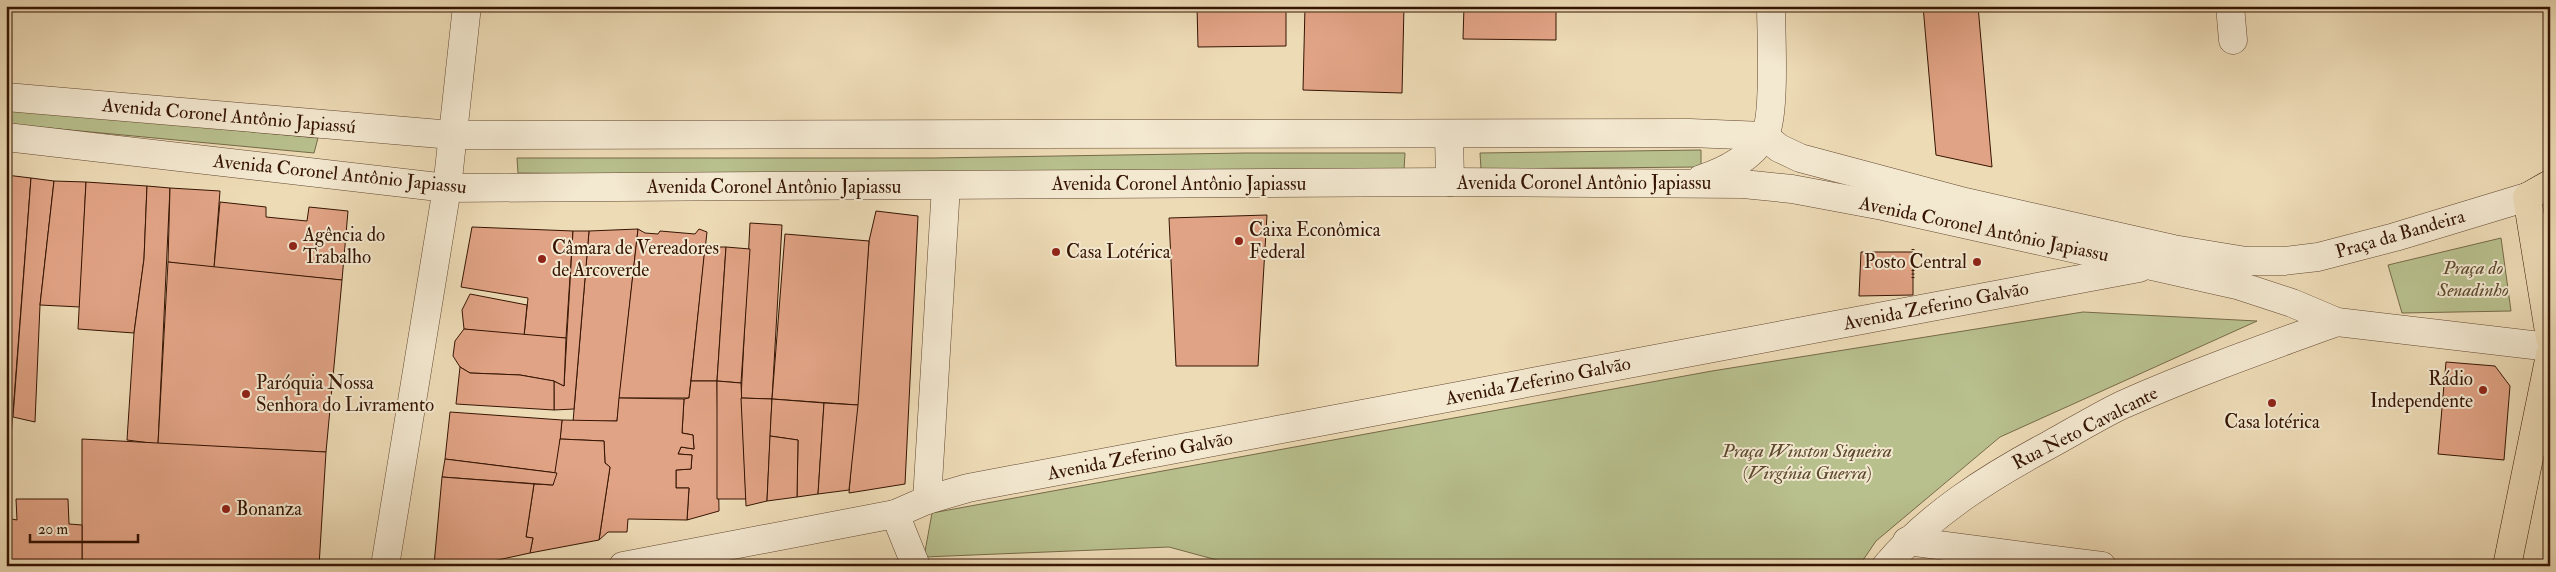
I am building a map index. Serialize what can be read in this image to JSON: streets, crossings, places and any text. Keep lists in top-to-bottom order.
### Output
{
  "streets": {
    "street": [
      "Avenida Coronel Antônio Japiassú",
      "Avenida Coronel Antônio Japiassu",
      "Praça da Bandeira",
      "Avenida Zeferino Galvão",
      "Rua Neto Cavalcante"
    ]
  },
  "crossings": [
    ["Avenida Coronel Antônio Japiassu", "Avenida Zeferino Galvão"],
    ["Avenida Coronel Antônio Japiassu", "Rua Neto Cavalcante"]
  ],
  "parks": ["Praça do Senadinho", "Praça Winston Siqueira (Virgínia Guerra)"],
  "places": [
    "Caixa Econômica Federal",
    "Agência do Trabalho",
    "Casa Lotérica",
    "Câmara de Vereadores de Arcoverde",
    "Posto Central",
    "Rádio Independente",
    "Paróquia Nossa Senhora do Livramento",
    "Casa lotérica",
    "Bonanza"
  ],
  "scale_bar": "20 m"
}
